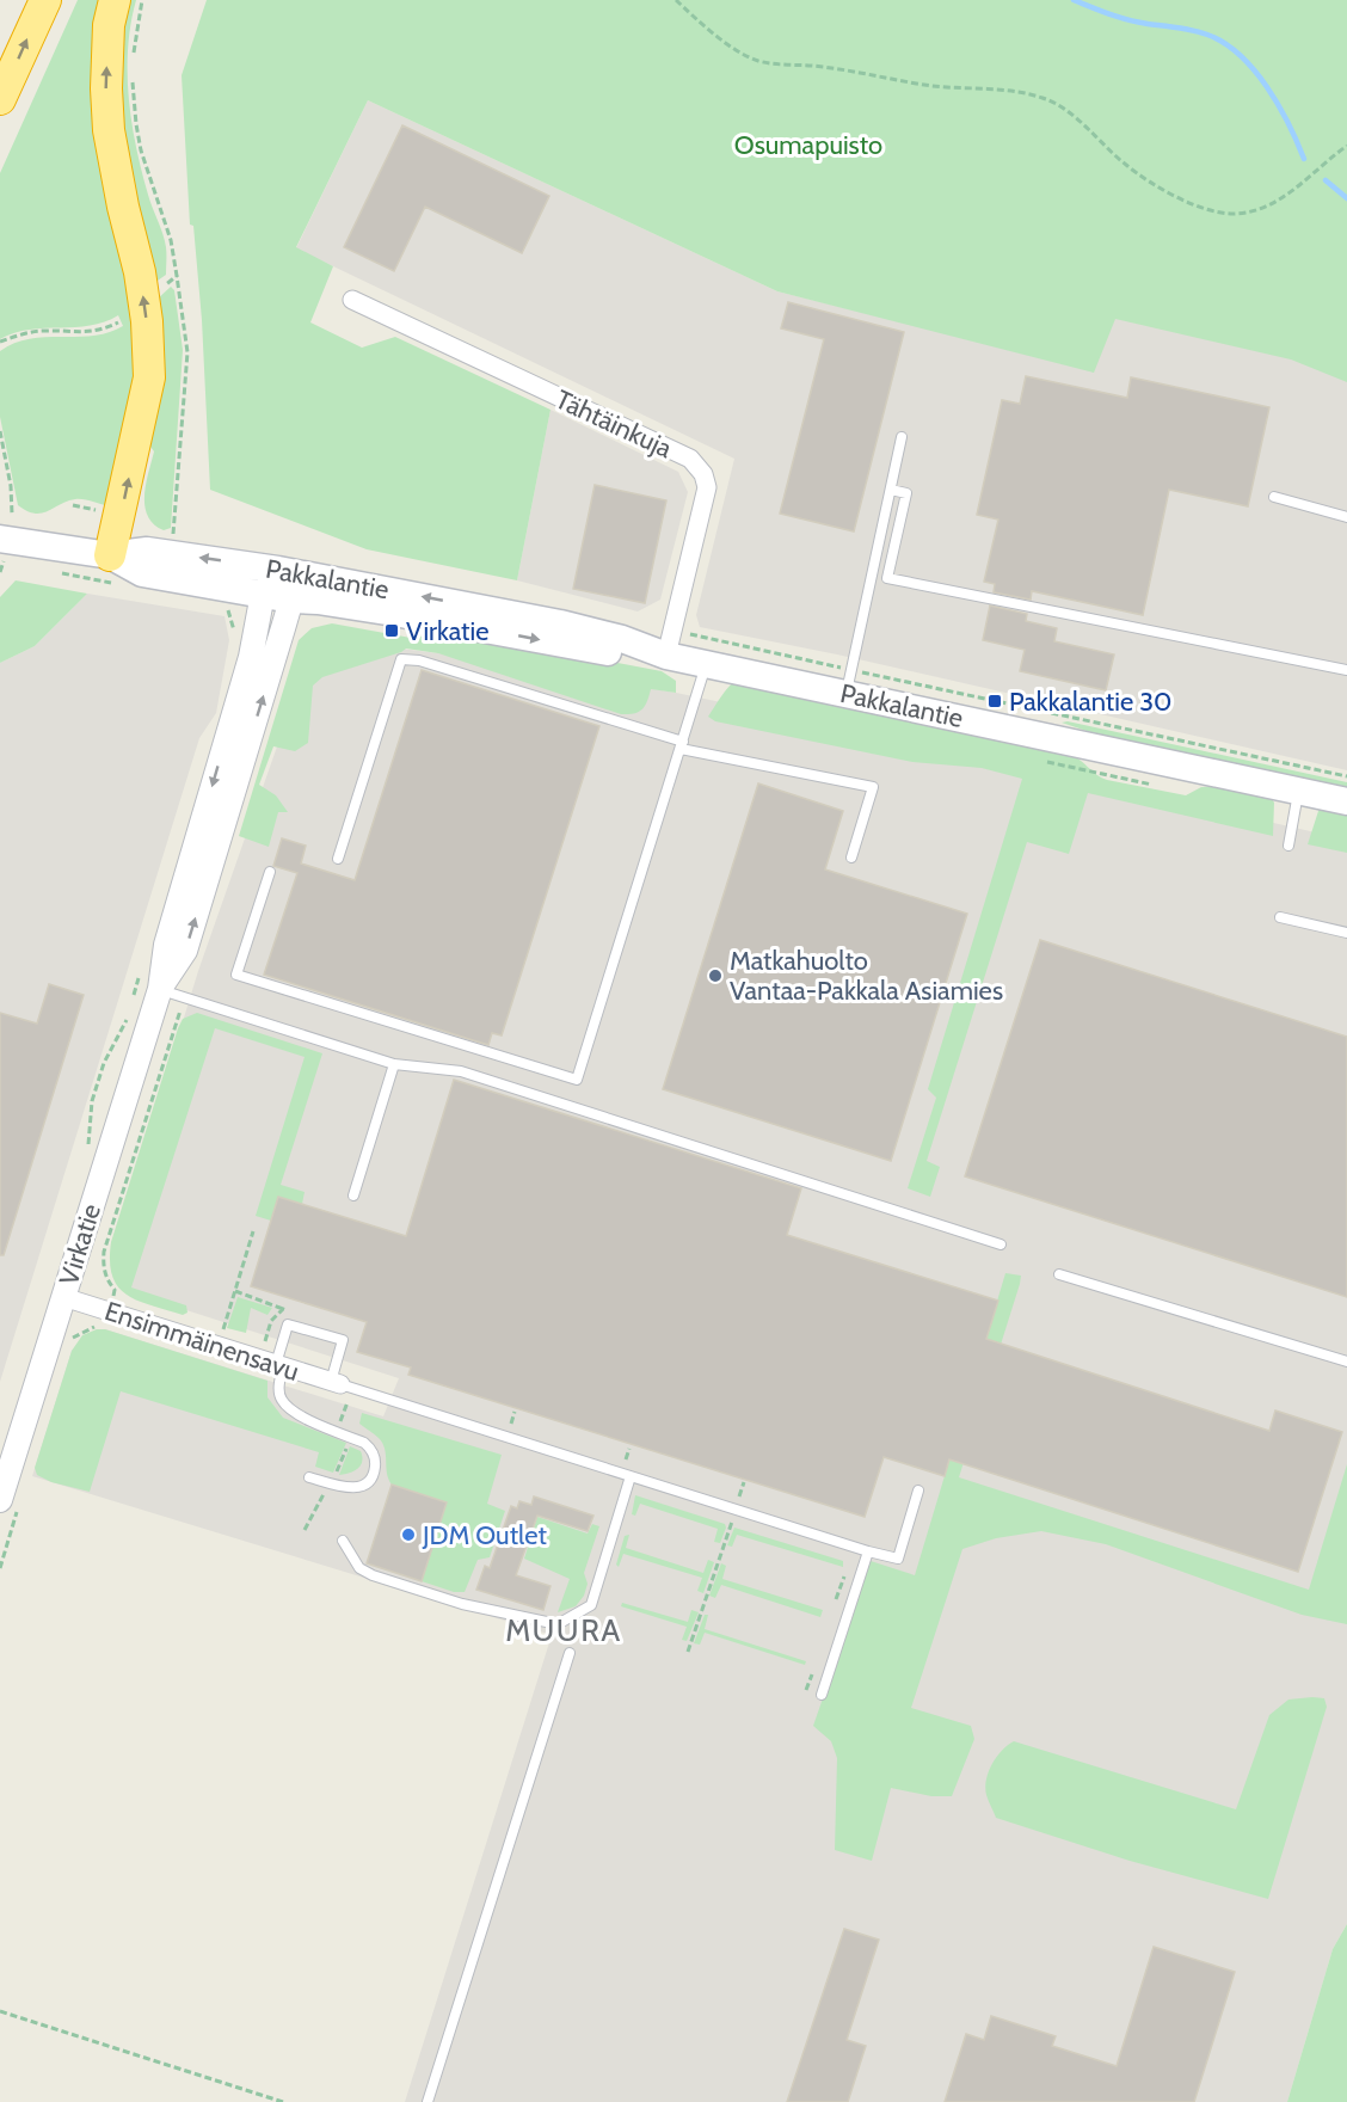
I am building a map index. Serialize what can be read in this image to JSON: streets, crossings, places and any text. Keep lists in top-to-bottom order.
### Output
{
  "streets": {
    "main road": ["Pakkalantie"],
    "street": ["Tähtäinkuja", "Virkatie", "Ensimmäinensavu"]
  },
  "crossings": [
    ["Tähtäinkuja", "Pakkalantie"],
    ["Pakkalantie", "Virkatie"],
    ["Virkatie", "Ensimmäinensavu"]
  ],
  "districts": ["MUURA"],
  "parks": ["Osumapuisto"],
  "places": {
    "transit": ["Virkatie", "Pakkalantie 30"],
    "other": ["Matkahuolto Vantaa-Pakkala Asiamies", "JDM Outlet"]
  }
}
